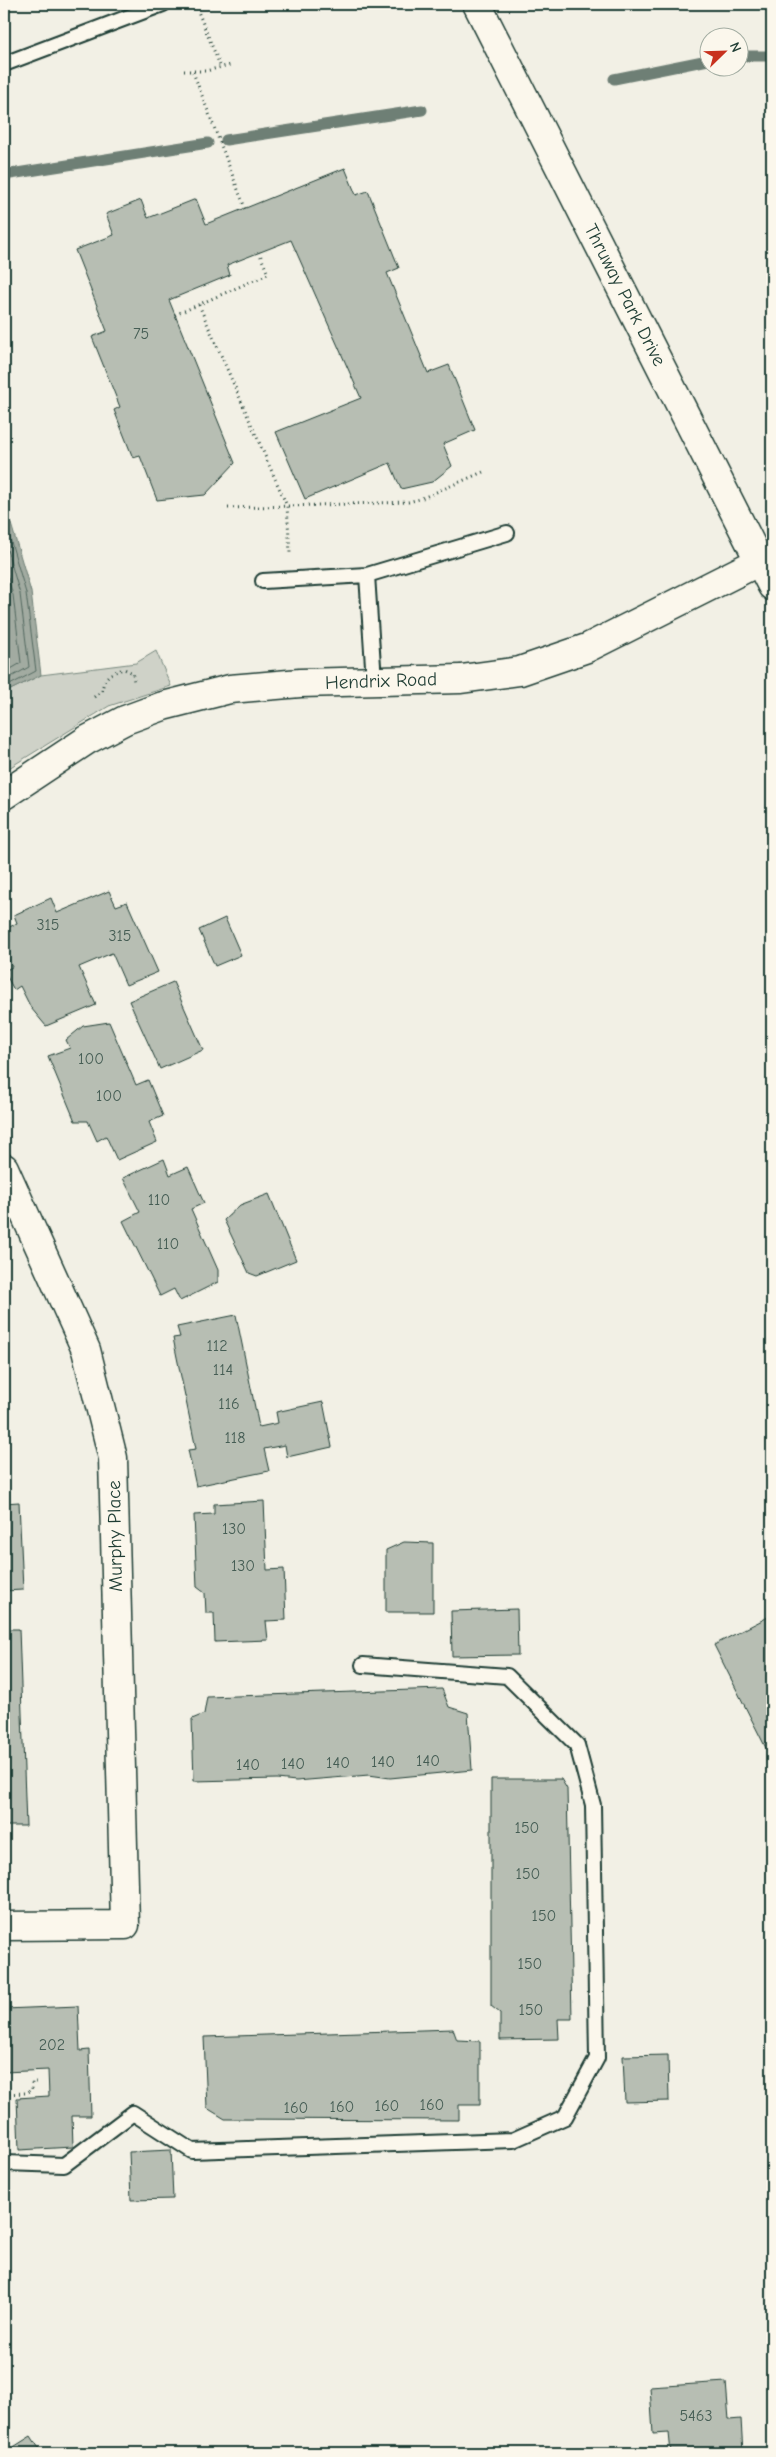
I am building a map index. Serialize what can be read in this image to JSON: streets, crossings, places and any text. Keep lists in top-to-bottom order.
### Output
{
  "streets": {
    "street": ["Thruway Park Drive", "Hendrix Road", "Murphy Place"]
  },
  "crossings": [
    ["Thruway Park Drive", "Hendrix Road"]
  ],
  "house_numbers": [
    "75",
    "315",
    "315",
    "100",
    "100",
    "110",
    "110",
    "112",
    "114",
    "116",
    "118",
    "130",
    "130",
    "140",
    "140",
    "140",
    "140",
    "140",
    "150",
    "150",
    "150",
    "150",
    "150",
    "202",
    "160",
    "160",
    "160",
    "160",
    "5463"
  ],
  "north": "top right"
}
